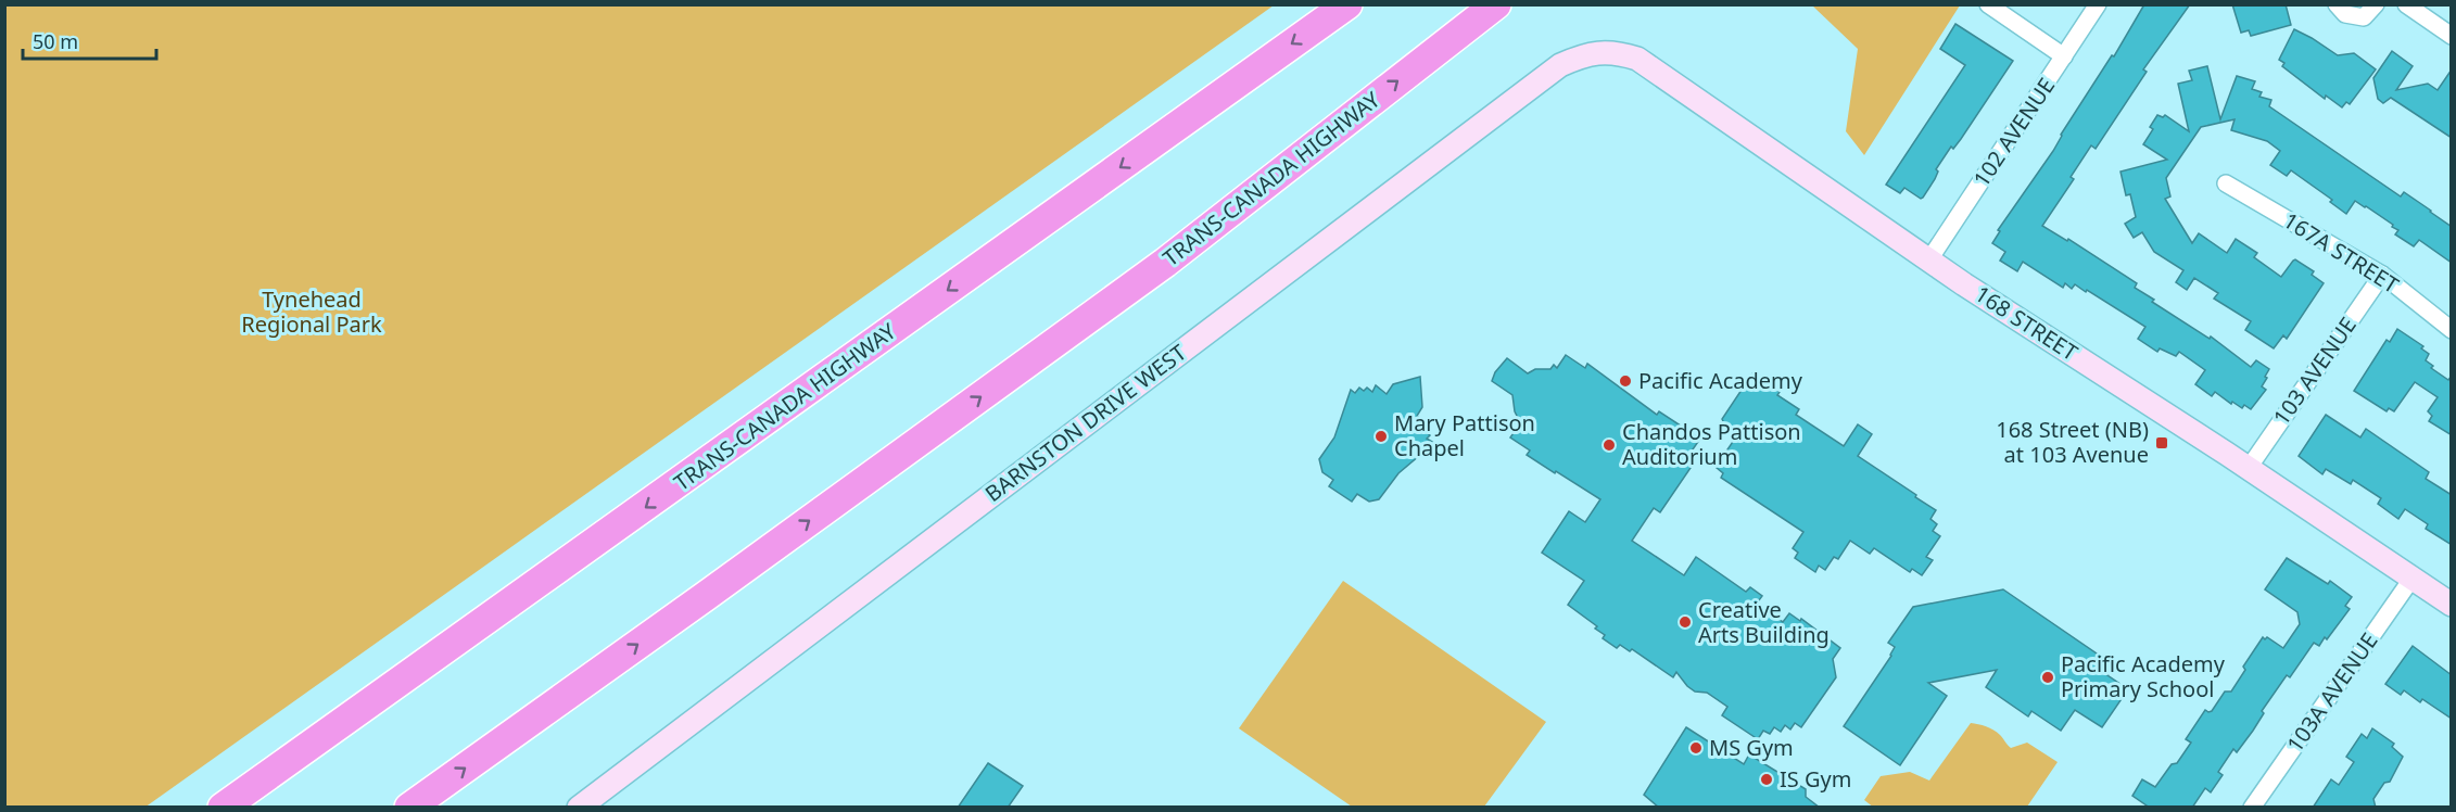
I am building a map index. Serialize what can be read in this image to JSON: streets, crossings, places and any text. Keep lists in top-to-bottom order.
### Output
{
  "streets": {
    "highway": ["TRANS-CANADA HIGHWAY"],
    "street": [
      "102 AVENUE",
      "167A STREET",
      "168 STREET",
      "103 AVENUE",
      "BARNSTON DRIVE WEST",
      "103A AVENUE"
    ]
  },
  "crossings": [
    ["102 AVENUE", "168 STREET"],
    ["167A STREET", "103 AVENUE"],
    ["168 STREET", "103 AVENUE"],
    ["168 STREET", "BARNSTON DRIVE WEST"],
    ["168 STREET", "103A AVENUE"]
  ],
  "parks": ["Tynehead Regional Park"],
  "places": {
    "other": [
      "Pacific Academy",
      "Mary Pattison Chapel",
      "Chandos Pattison Auditorium",
      "Creative Arts Building",
      "Pacific Academy Primary School",
      "MS Gym",
      "IS Gym"
    ],
    "transit": ["168 Street (NB) at 103 Avenue"]
  },
  "scale_bar": "50 m"
}
